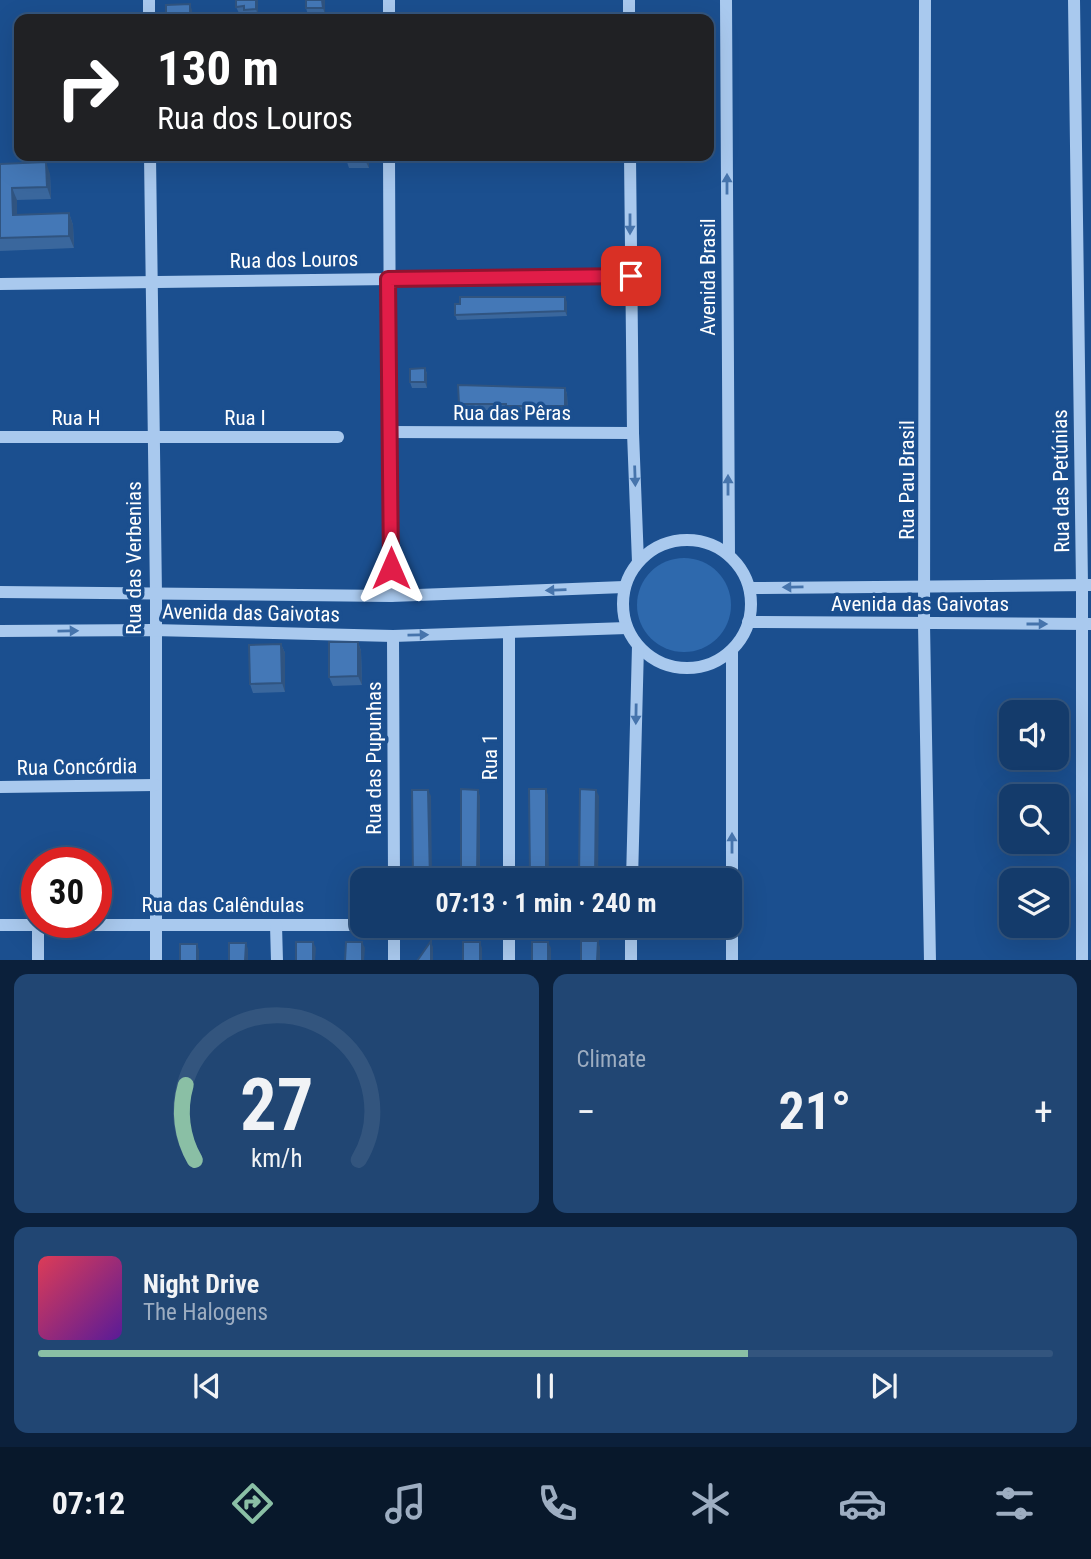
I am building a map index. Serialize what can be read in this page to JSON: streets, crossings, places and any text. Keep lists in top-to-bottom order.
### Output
{
  "streets": {
    "street": [
      "Rua dos Louros",
      "Avenida Brasil",
      "Rua das Pêras",
      "Rua H",
      "Rua I",
      "Rua Pau Brasil",
      "Rua das Petúnias",
      "Rua das Verbenias",
      "Avenida das Gaivotas",
      "Rua 1",
      "Rua das Pupunhas",
      "Rua Concórdia",
      "Rua das Calêndulas"
    ]
  },
  "crossings": [
    ["Rua dos Louros", "Rua das Verbenias"],
    ["Avenida Brasil", "Avenida das Gaivotas"],
    ["Rua H", "Rua I"],
    ["Rua H", "Rua das Verbenias"],
    ["Rua I", "Rua das Verbenias"],
    ["Rua Pau Brasil", "Avenida das Gaivotas"],
    ["Rua das Petúnias", "Avenida das Gaivotas"],
    ["Rua das Verbenias", "Avenida das Gaivotas"],
    ["Rua das Verbenias", "Rua Concórdia"],
    ["Rua das Verbenias", "Rua das Calêndulas"],
    ["Avenida das Gaivotas", "Rua 1"],
    ["Avenida das Gaivotas", "Rua das Pupunhas"]
  ],
  "page": {
    "turn": ["130 m", "Rua dos Louros"],
    "limit": "30",
    "trip": "07:13 · 1 min · 240 m",
    "tile": "Climate",
    "heat": ["−", "21°", "+"],
    "song": ["Night Drive", "The Halogens"],
    "tabs": "07:12",
    "gauge": ["27", "km/h"]
  }
}
